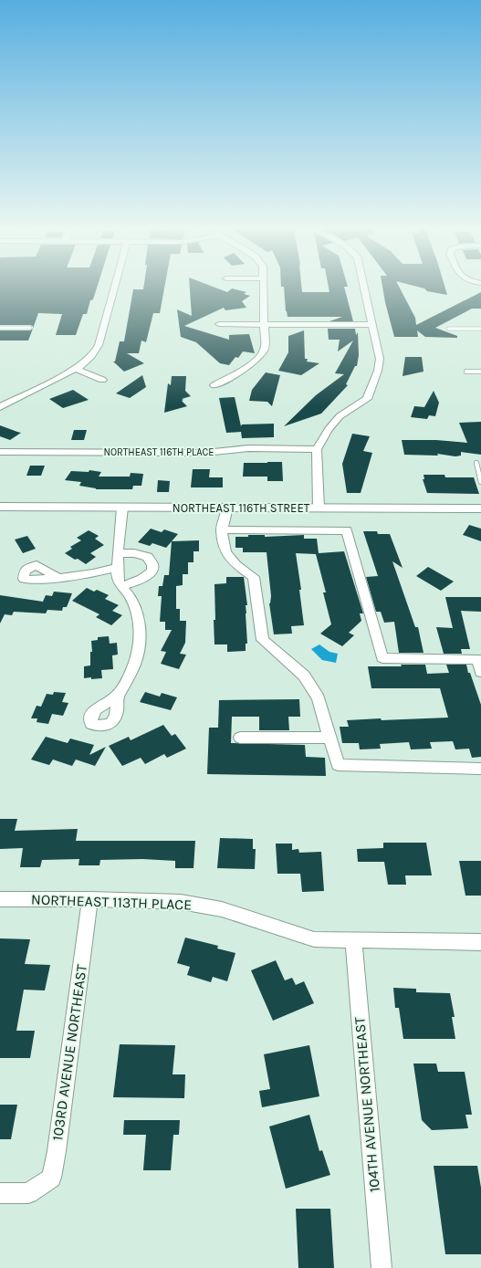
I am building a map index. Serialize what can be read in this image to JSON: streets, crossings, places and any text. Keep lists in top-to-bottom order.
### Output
{
  "streets": {
    "street": [
      "NORTHEAST 116TH PLACE",
      "NORTHEAST 116TH STREET",
      "NORTHEAST 113TH PLACE",
      "103RD AVENUE NORTHEAST",
      "104TH AVENUE NORTHEAST"
    ]
  },
  "crossings": [
    ["NORTHEAST 113TH PLACE", "103RD AVENUE NORTHEAST"],
    ["NORTHEAST 113TH PLACE", "104TH AVENUE NORTHEAST"]
  ]
}
